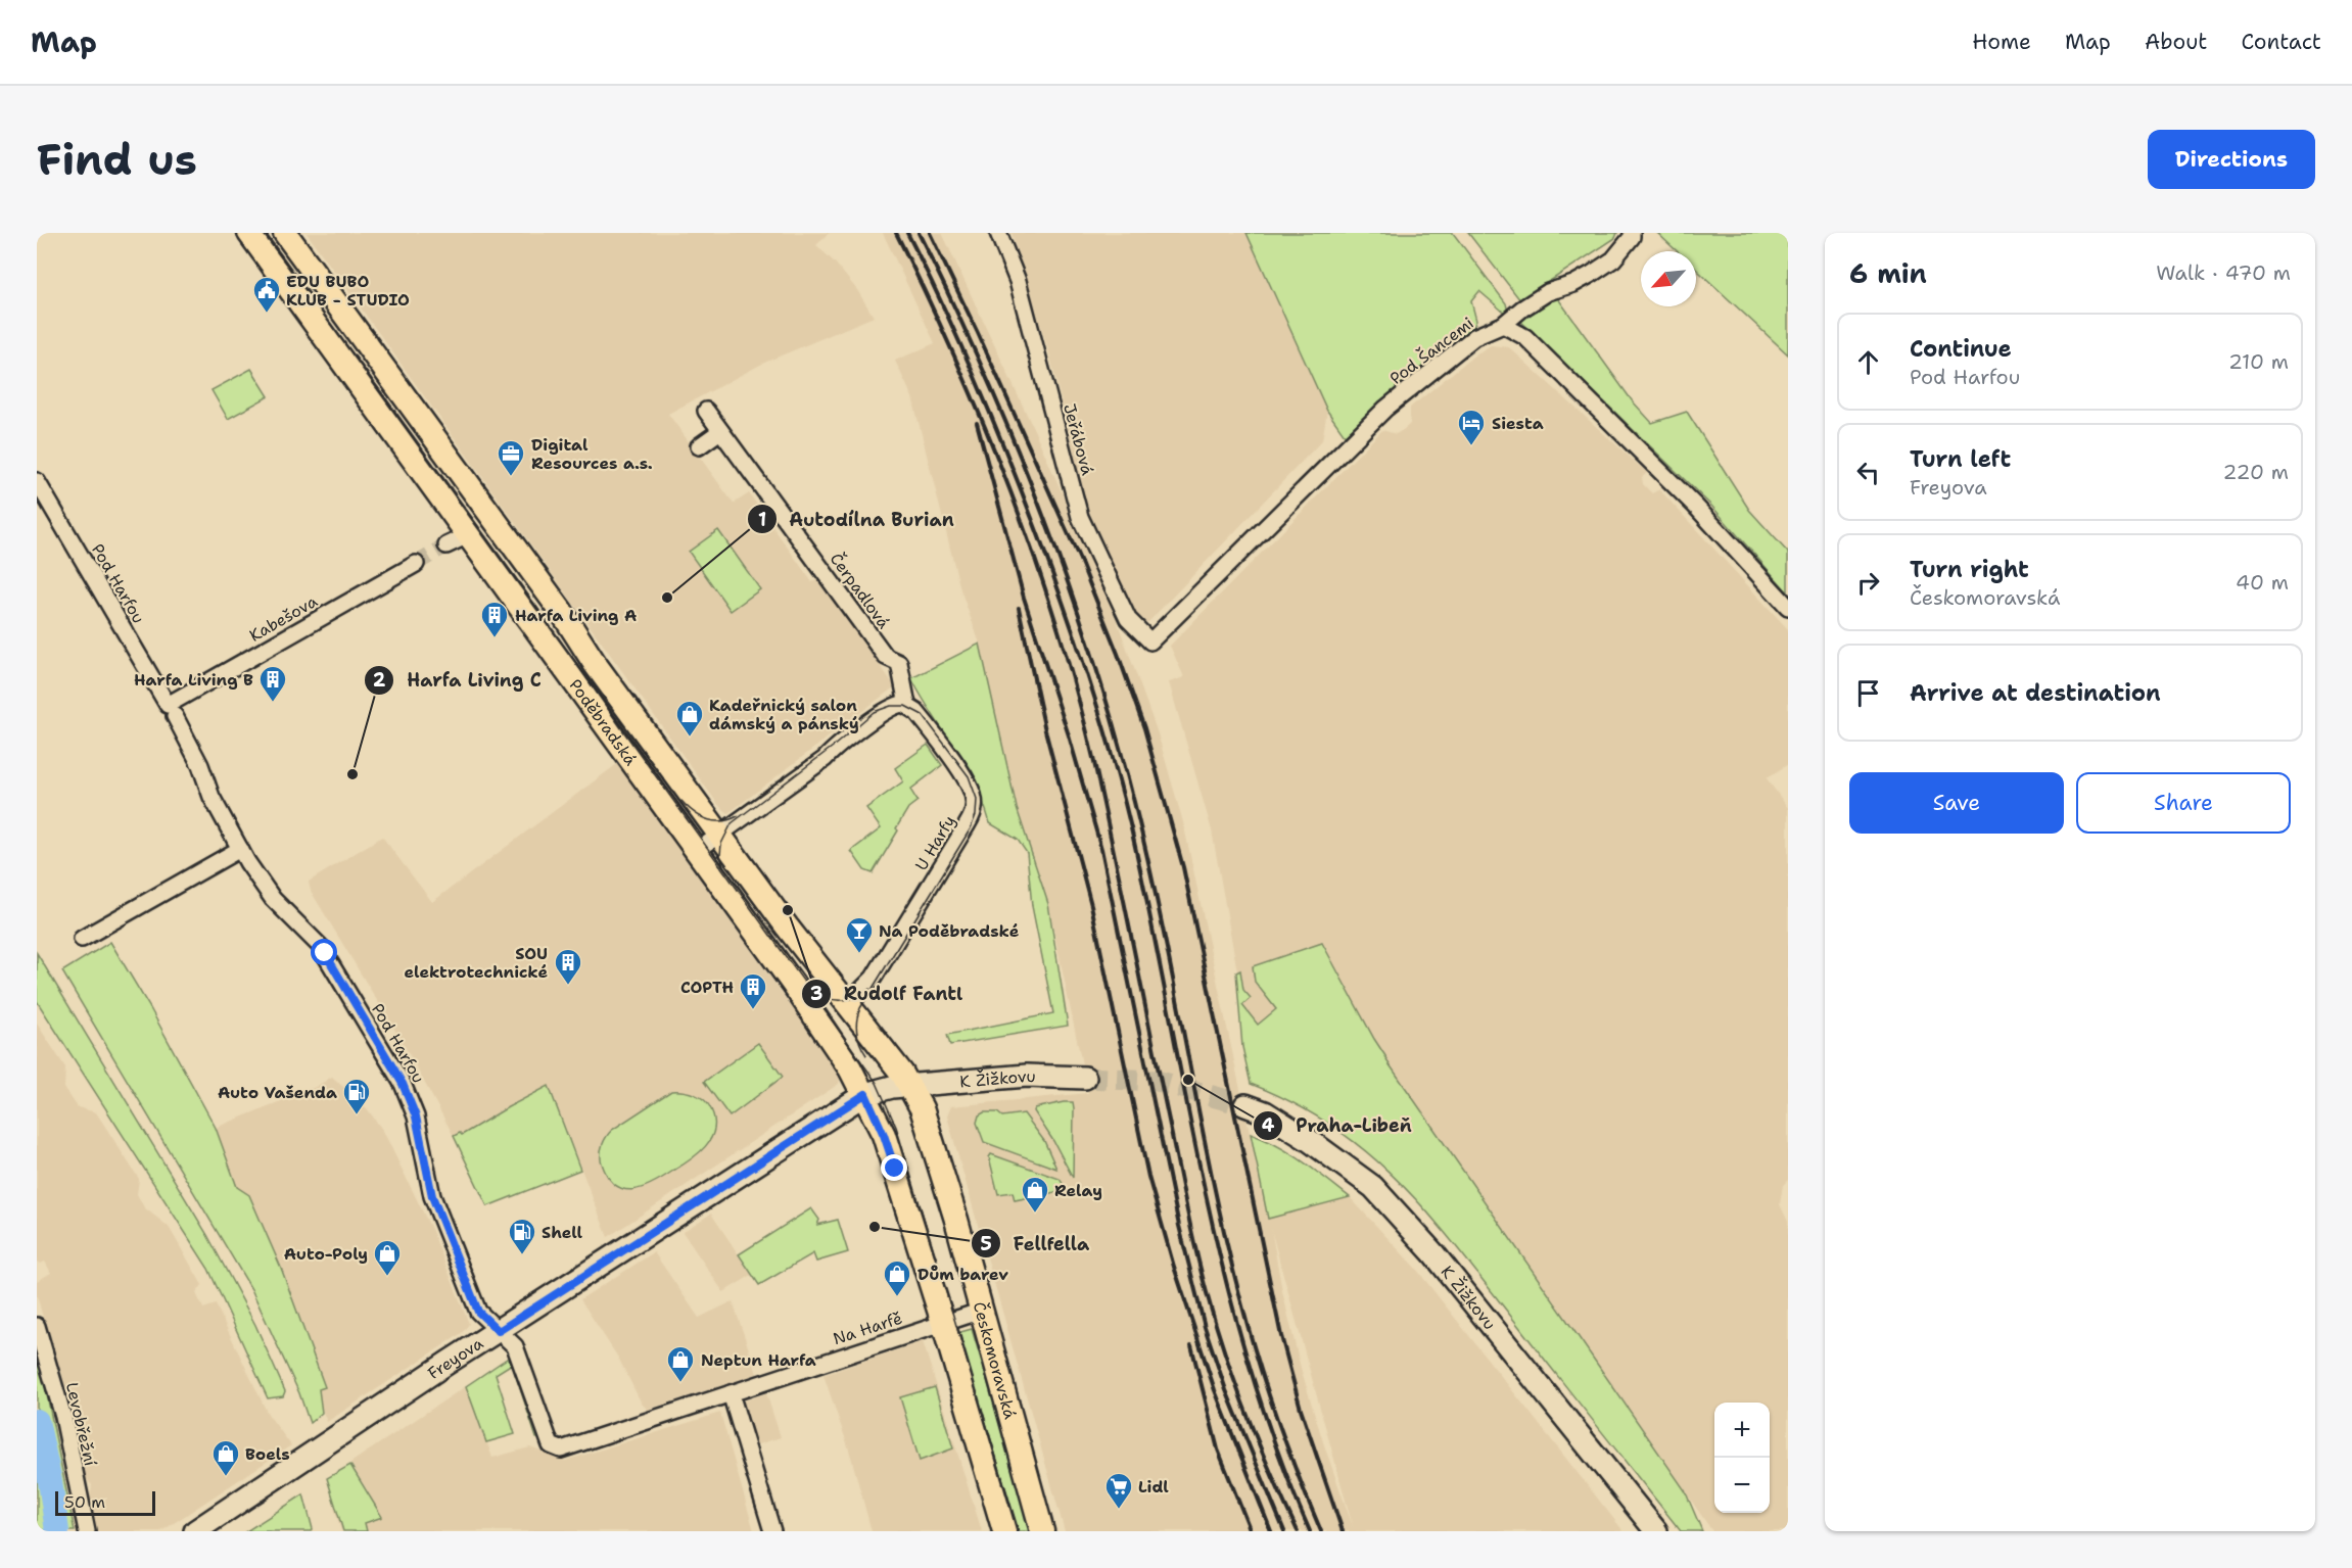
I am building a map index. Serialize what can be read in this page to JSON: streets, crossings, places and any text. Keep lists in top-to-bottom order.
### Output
{
  "streets": {
    "main road": [
      "Poděbradská",
      "K Žižkovu",
      "Freyova",
      "Českomoravská"
    ],
    "street": [
      "Pod Šancemi",
      "Jeřábová",
      "Pod Harfou",
      "Čerpadlová",
      "Kabešova",
      "U Harfy",
      "Na Harfě",
      "Levobřežní"
    ]
  },
  "crossings": [
    ["Pod Šancemi", "Jeřábová"],
    ["Pod Harfou", "Kabešova"],
    ["Pod Harfou", "Na Harfě"],
    ["Pod Harfou", "Freyova"],
    ["Čerpadlová", "U Harfy"],
    ["Poděbradská", "U Harfy"],
    ["Poděbradská", "K Žižkovu"],
    ["Poděbradská", "Freyova"],
    ["Poděbradská", "Českomoravská"],
    ["K Žižkovu", "Freyova"],
    ["K Žižkovu", "Českomoravská"],
    ["Na Harfě", "Českomoravská"],
    ["Freyova", "Českomoravská"]
  ],
  "places": {
    "public building": ["EDU BUBO KLUB - STUDIO"],
    "hotel": ["Siesta"],
    "office": ["Digital Resources a.s."],
    "other": [
      "Autodílna Burian",
      "Harfa Living C",
      "Rudolf Fantl",
      "Praha-Libeň",
      "Fellfella"
    ],
    "building": [
      "Harfa Living A",
      "Harfa Living B",
      "SOU elektrotechnické",
      "COPTH"
    ],
    "shop": [
      "Kadeřnický salon dámský a pánský",
      "Relay",
      "Auto-Poly",
      "Dům barev",
      "Neptun Harfa",
      "Boels"
    ],
    "bar": ["Na Poděbradské"],
    "fuel station": ["Auto Vašenda", "Shell"],
    "supermarket": ["Lidl"]
  },
  "scale_bar": "50 m",
  "north": "bottom left",
  "page": {
    "header": "Map",
    "nav": [
      "Home",
      "Map",
      "About",
      "Contact"
    ],
    "buttons": [
      "Directions",
      ["Save", "Share"]
    ],
    "title": "Find us",
    "heading": ["6 min", "Walk · 470 m"],
    "list": [
      ["Continue", "Pod Harfou", "210 m"],
      ["Turn left", "Freyova", "220 m"],
      ["Turn right", "Českomoravská", "40 m"],
      "Arrive at destination"
    ],
    "map_buttons": ["+", "−"],
    "scale": "50 m"
  }
}
